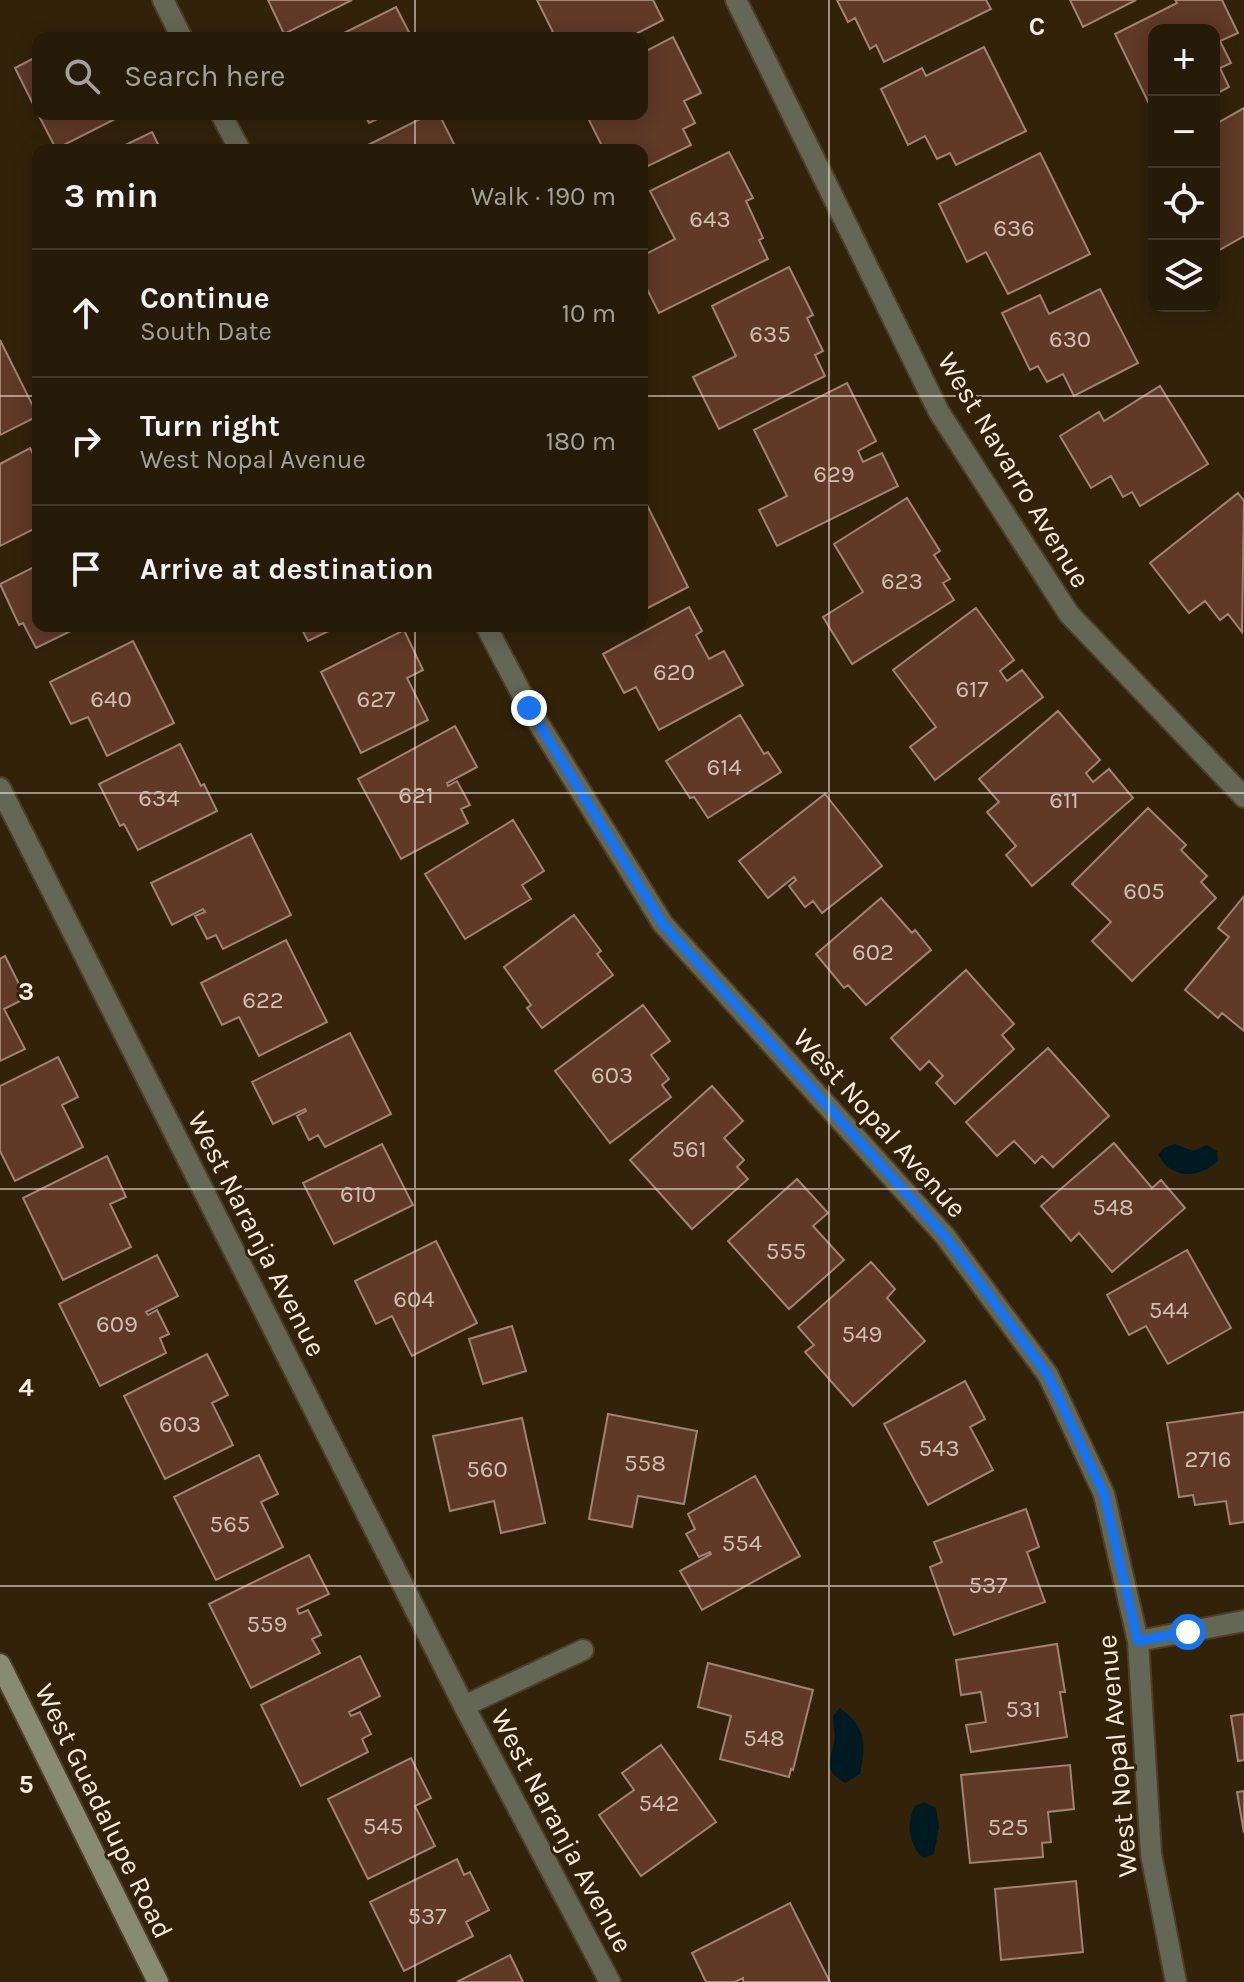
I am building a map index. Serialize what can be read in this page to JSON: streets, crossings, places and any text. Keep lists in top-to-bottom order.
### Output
{
  "streets": {
    "main road": ["West Guadalupe Road"],
    "street": ["West Navarro Avenue", "West Nopal Avenue", "West Naranja Avenue"]
  },
  "house_numbers": [
    "643",
    "636",
    "635",
    "630",
    "629",
    "623",
    "620",
    "617",
    "640",
    "627",
    "614",
    "621",
    "634",
    "611",
    "605",
    "602",
    "622",
    "603",
    "561",
    "610",
    "548",
    "555",
    "604",
    "544",
    "609",
    "549",
    "603",
    "543",
    "2716",
    "558",
    "560",
    "565",
    "554",
    "537",
    "559",
    "531",
    "548",
    "542",
    "545",
    "525",
    "537"
  ],
  "page": {
    "map_buttons": ["+", "−"],
    "search": "Search here",
    "heading": ["3 min", "Walk · 190 m"],
    "list": [
      ["Continue", "South Date", "10 m"],
      ["Turn right", "West Nopal Avenue", "180 m"],
      "Arrive at destination"
    ]
  },
  "grid": {
    "columns": ["C"],
    "rows": ["3", "4", "5"]
  }
}
